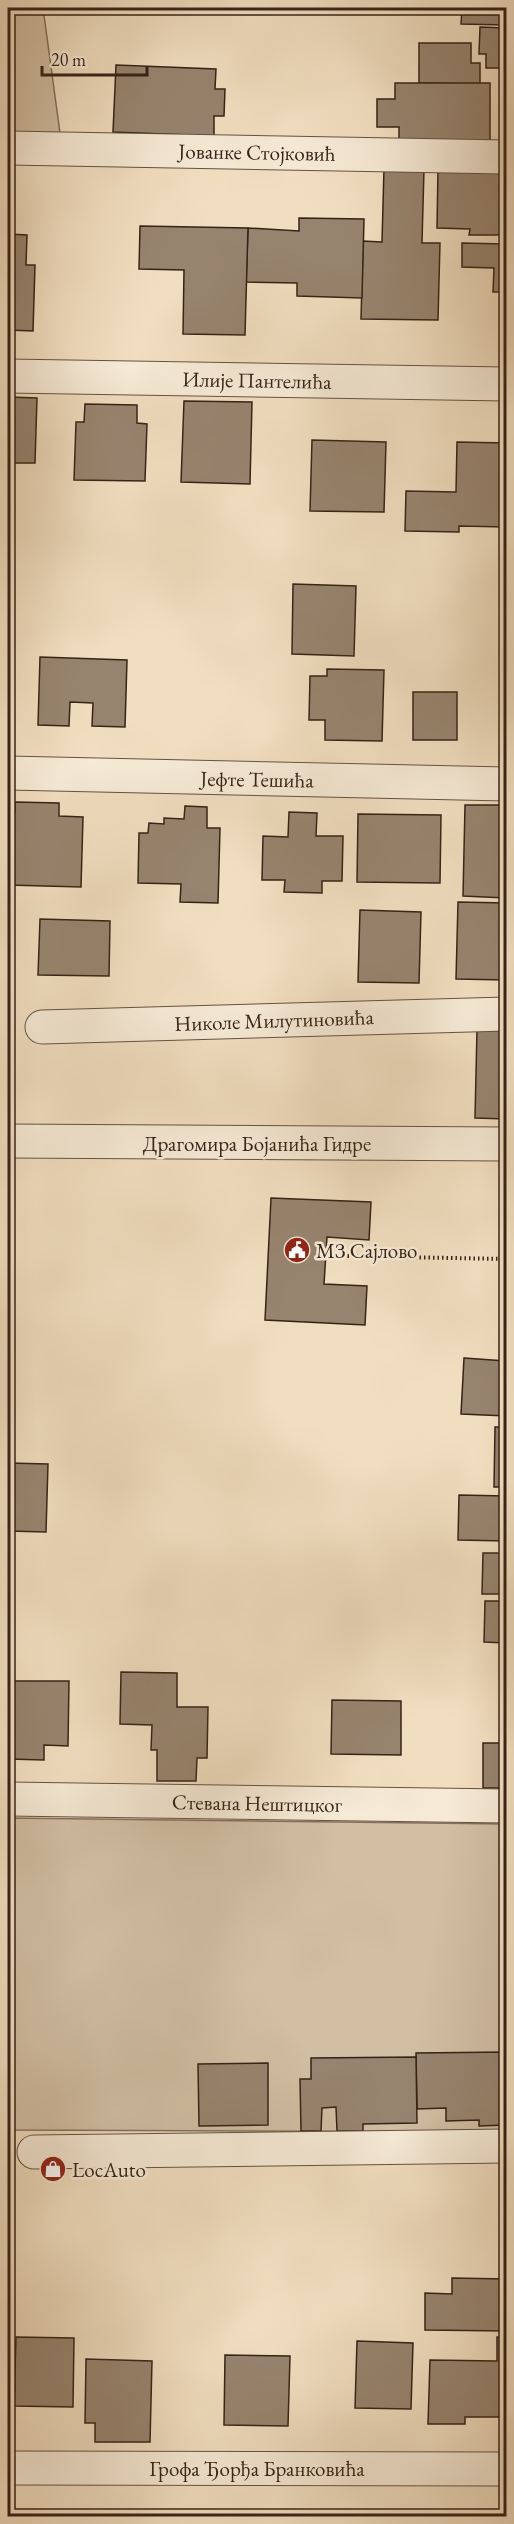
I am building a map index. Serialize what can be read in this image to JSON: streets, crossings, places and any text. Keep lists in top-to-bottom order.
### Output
{
  "streets": {
    "street": [
      "Јованке Стојковић",
      "Илије Пантелића",
      "Јефте Тешића",
      "Николе Милутиновића",
      "Драгомира Бојанића Гидре",
      "Стевана Нештицког",
      "Грофа Ђорђа Бранковића"
    ]
  },
  "places": {
    "public building": ["МЗ Сајлово"],
    "shop": ["LocAuto"]
  },
  "scale_bar": "20 m"
}
